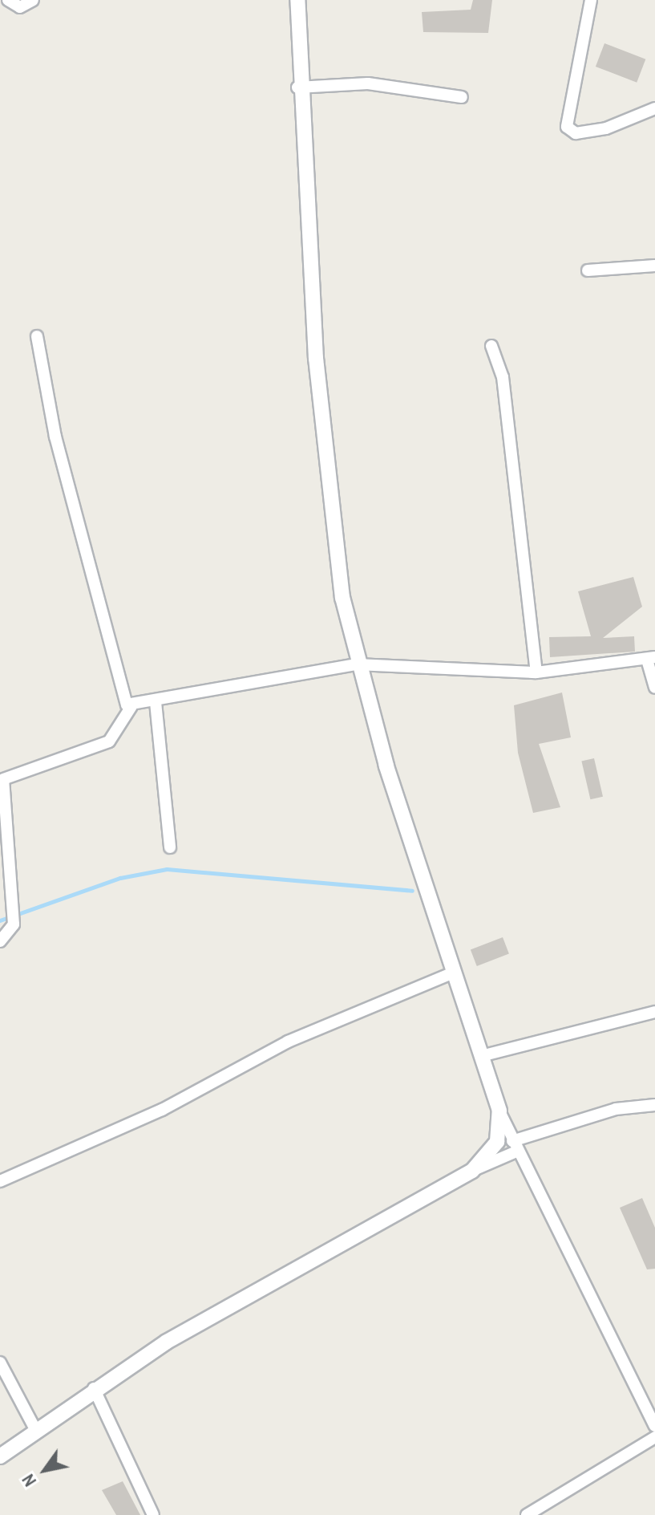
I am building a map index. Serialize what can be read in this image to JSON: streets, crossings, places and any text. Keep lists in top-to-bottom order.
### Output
{
  "north": "bottom left"
}
